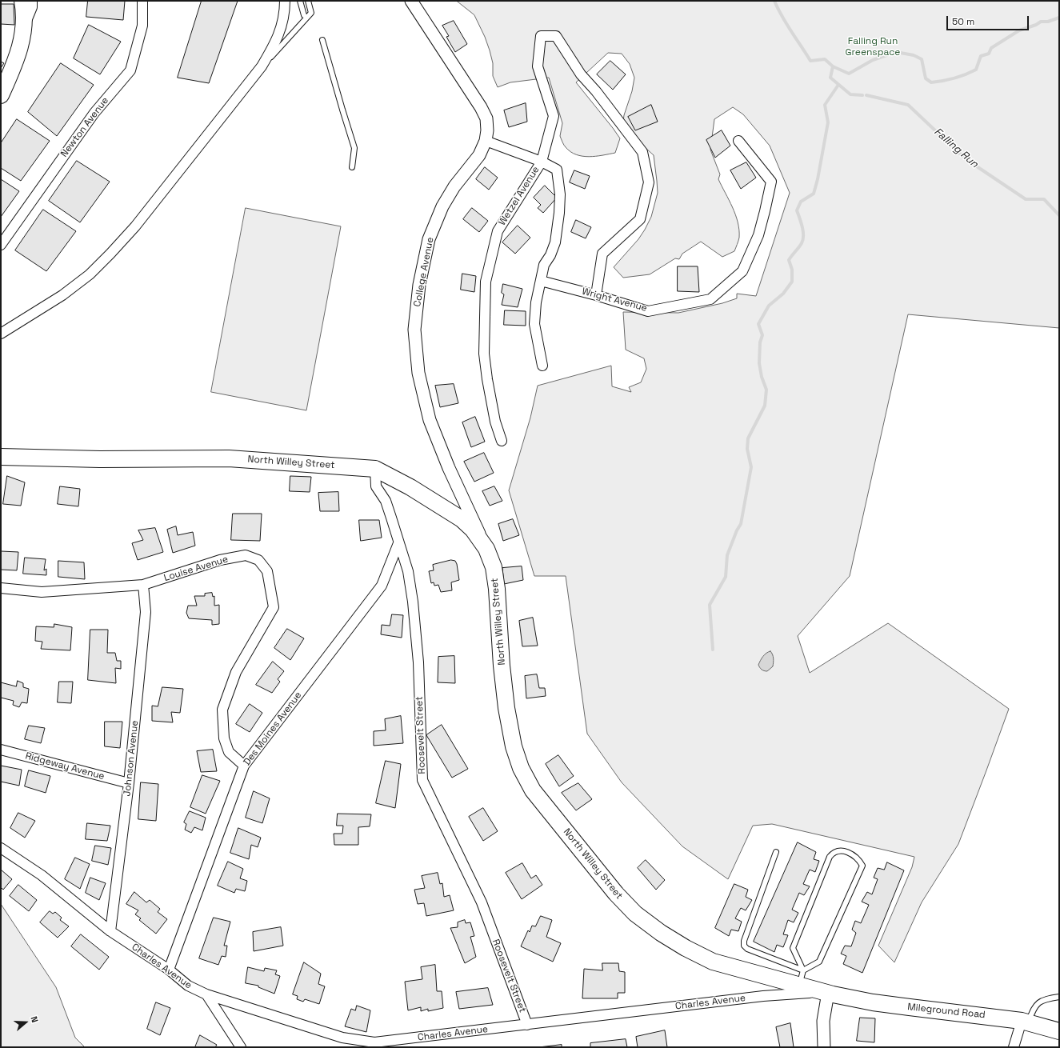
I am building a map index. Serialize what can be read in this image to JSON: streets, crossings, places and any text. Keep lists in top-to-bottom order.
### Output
{
  "streets": {
    "main road": ["North Willey Street", "Mileground Road"],
    "street": [
      "Newton Avenue",
      "Wetzel Avenue",
      "College Avenue",
      "Wright Avenue",
      "Louise Avenue",
      "Des Moines Avenue",
      "Roosevelt Street",
      "Johnson Avenue",
      "Ridgeway Avenue",
      "Charles Avenue"
    ]
  },
  "crossings": [
    ["Wetzel Avenue", "Wright Avenue"],
    ["College Avenue", "North Willey Street"],
    ["North Willey Street", "Roosevelt Street"],
    ["North Willey Street", "Charles Avenue"],
    ["North Willey Street", "Mileground Road"],
    ["Louise Avenue", "Des Moines Avenue"],
    ["Louise Avenue", "Johnson Avenue"],
    ["Des Moines Avenue", "Roosevelt Street"],
    ["Des Moines Avenue", "Charles Avenue"],
    ["Roosevelt Street", "Charles Avenue"],
    ["Johnson Avenue", "Ridgeway Avenue"],
    ["Johnson Avenue", "Charles Avenue"],
    ["Charles Avenue", "Mileground Road"]
  ],
  "water": ["Falling Run"],
  "parks": ["Falling Run Greenspace"],
  "scale_bar": "50 m",
  "north": "right"
}
